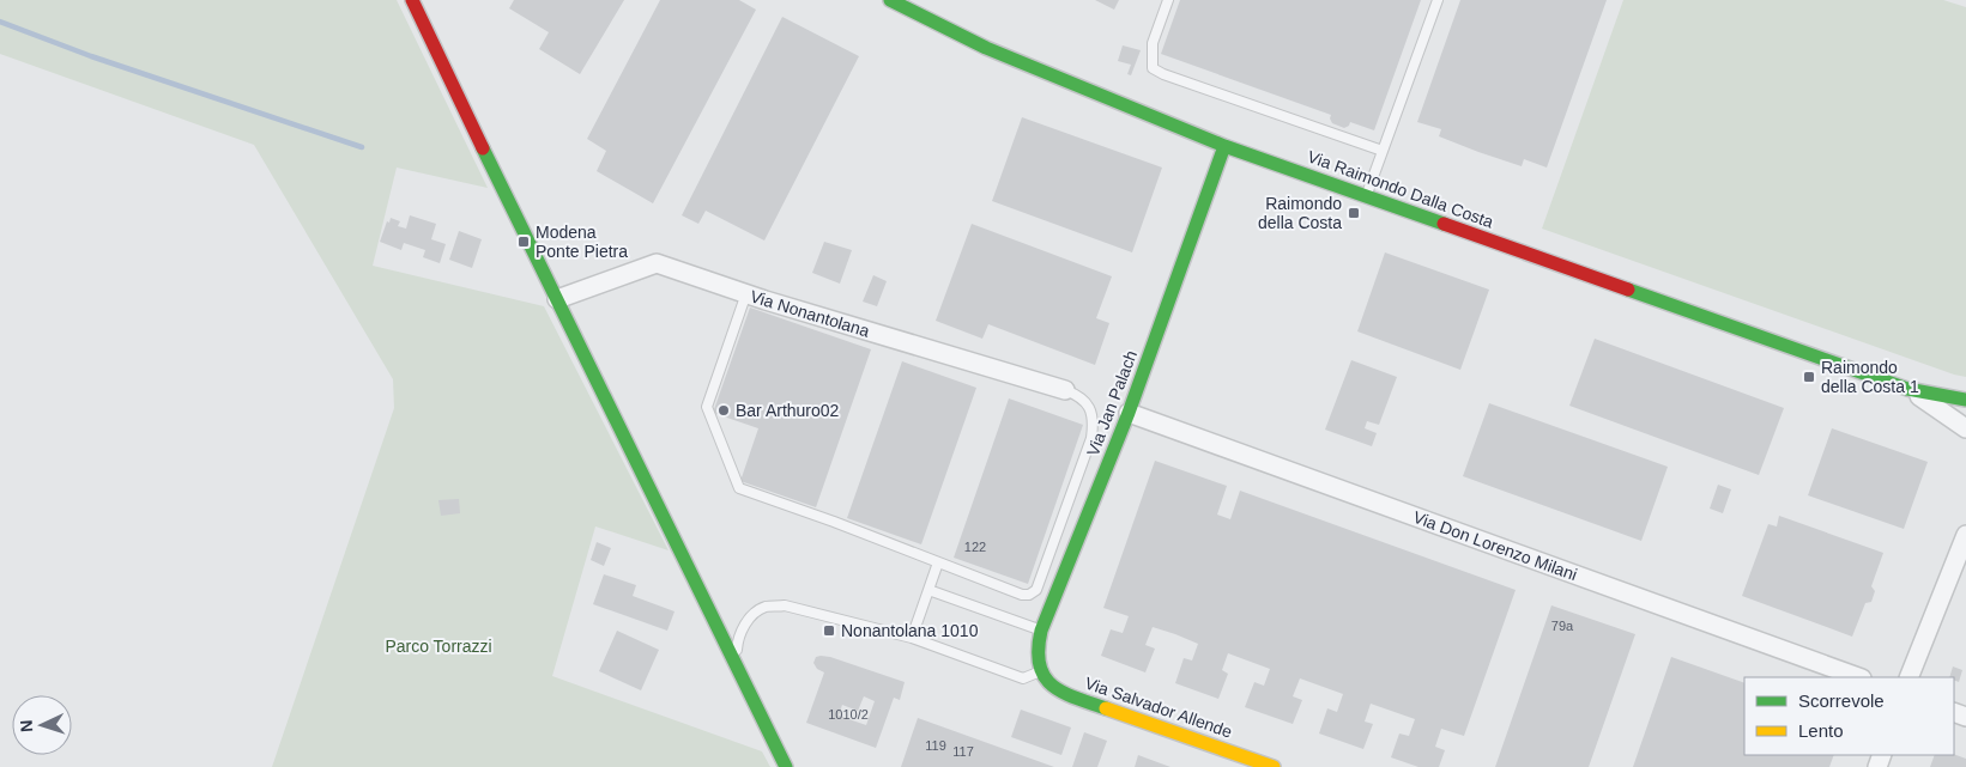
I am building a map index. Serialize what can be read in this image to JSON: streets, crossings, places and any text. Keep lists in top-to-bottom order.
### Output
{
  "streets": {
    "street": [
      "Via Raimondo Dalla Costa",
      "Via Nonantolana",
      "Via Jan Palach",
      "Via Don Lorenzo Milani",
      "Via Salvador Allende"
    ]
  },
  "crossings": [
    ["Via Raimondo Dalla Costa", "Via Jan Palach"],
    ["Via Jan Palach", "Via Don Lorenzo Milani"],
    ["Via Jan Palach", "Via Salvador Allende"]
  ],
  "parks": ["Parco Torrazzi"],
  "places": {
    "transit": [
      "Raimondo della Costa",
      "Modena Ponte Pietra",
      "Raimondo della Costa 1",
      "Nonantolana 1010"
    ],
    "other": ["Bar Arthuro02"]
  },
  "house_numbers": [
    "122",
    "79a",
    "1010/2",
    "119",
    "117"
  ],
  "legend": ["Scorrevole", "Lento"],
  "north": "left"
}
